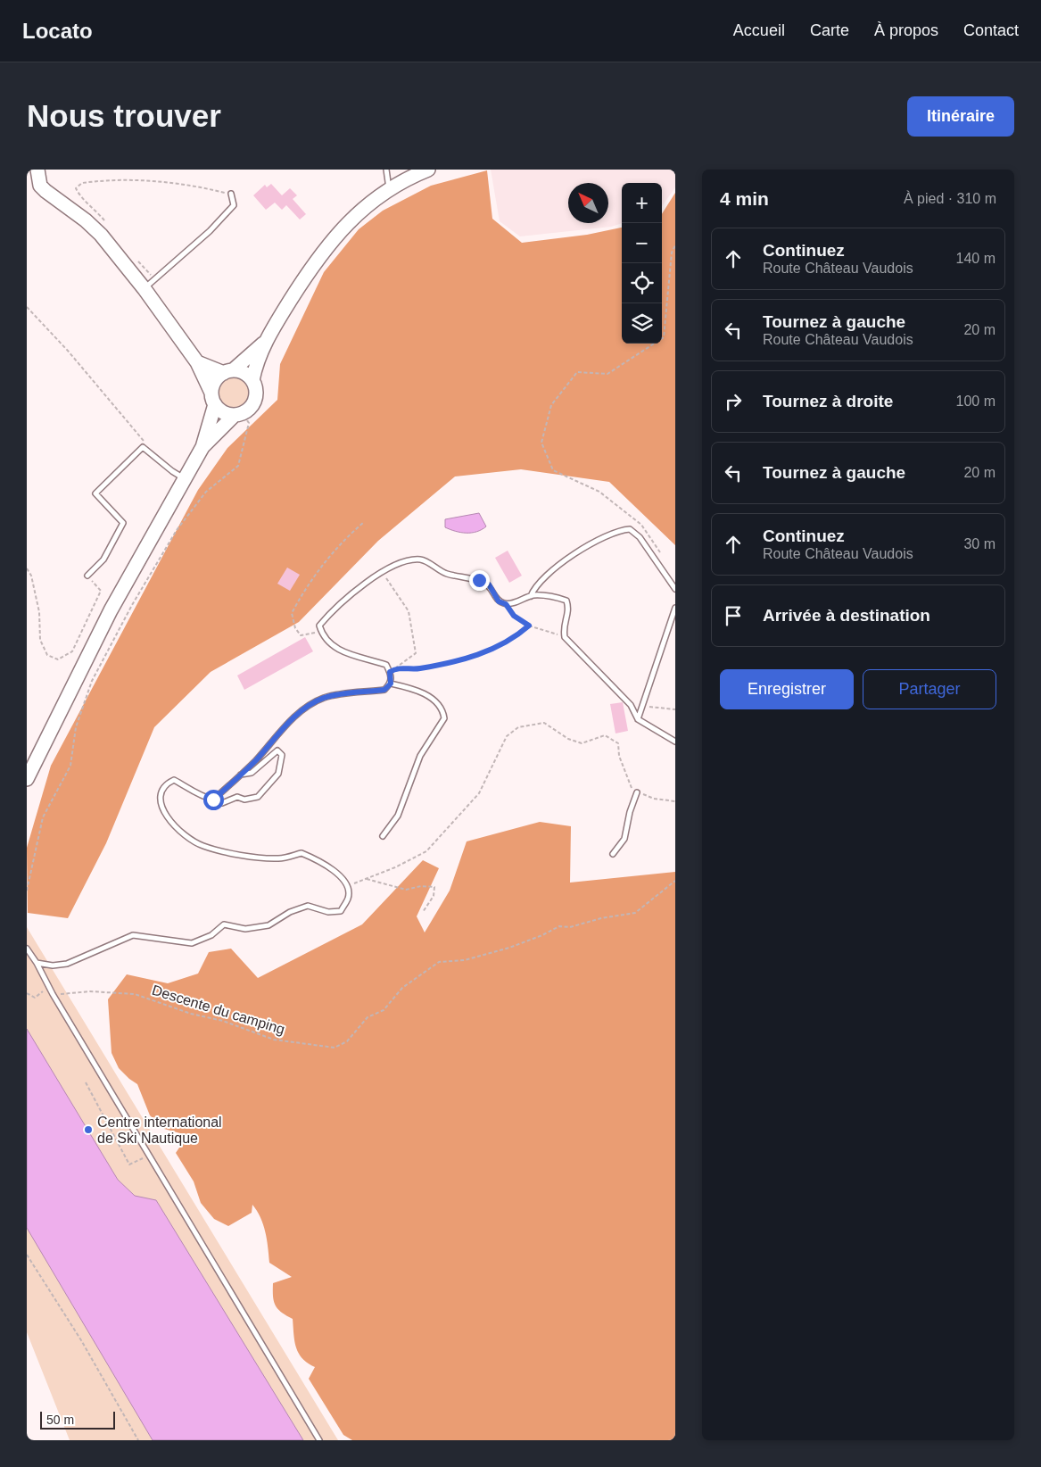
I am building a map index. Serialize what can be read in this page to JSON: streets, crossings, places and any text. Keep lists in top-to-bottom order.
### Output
{
  "streets": {
    "path": ["Descente du camping"]
  },
  "places": ["Centre international de Ski Nautique"],
  "scale_bar": "50 m",
  "north": "top left",
  "page": {
    "header": "Locato",
    "nav": [
      "Accueil",
      "Carte",
      "À propos",
      "Contact"
    ],
    "buttons": [
      "Itinéraire",
      ["Enregistrer", "Partager"]
    ],
    "title": "Nous trouver",
    "heading": ["4 min", "À pied · 310 m"],
    "map_buttons": ["+", "−"],
    "list": [
      ["Continuez", "Route Château Vaudois", "140 m"],
      ["Tournez à gauche", "Route Château Vaudois", "20 m"],
      ["Tournez à droite", "100 m"],
      ["Tournez à gauche", "20 m"],
      ["Continuez", "Route Château Vaudois", "30 m"],
      "Arrivée à destination"
    ],
    "scale": "50 m"
  }
}
